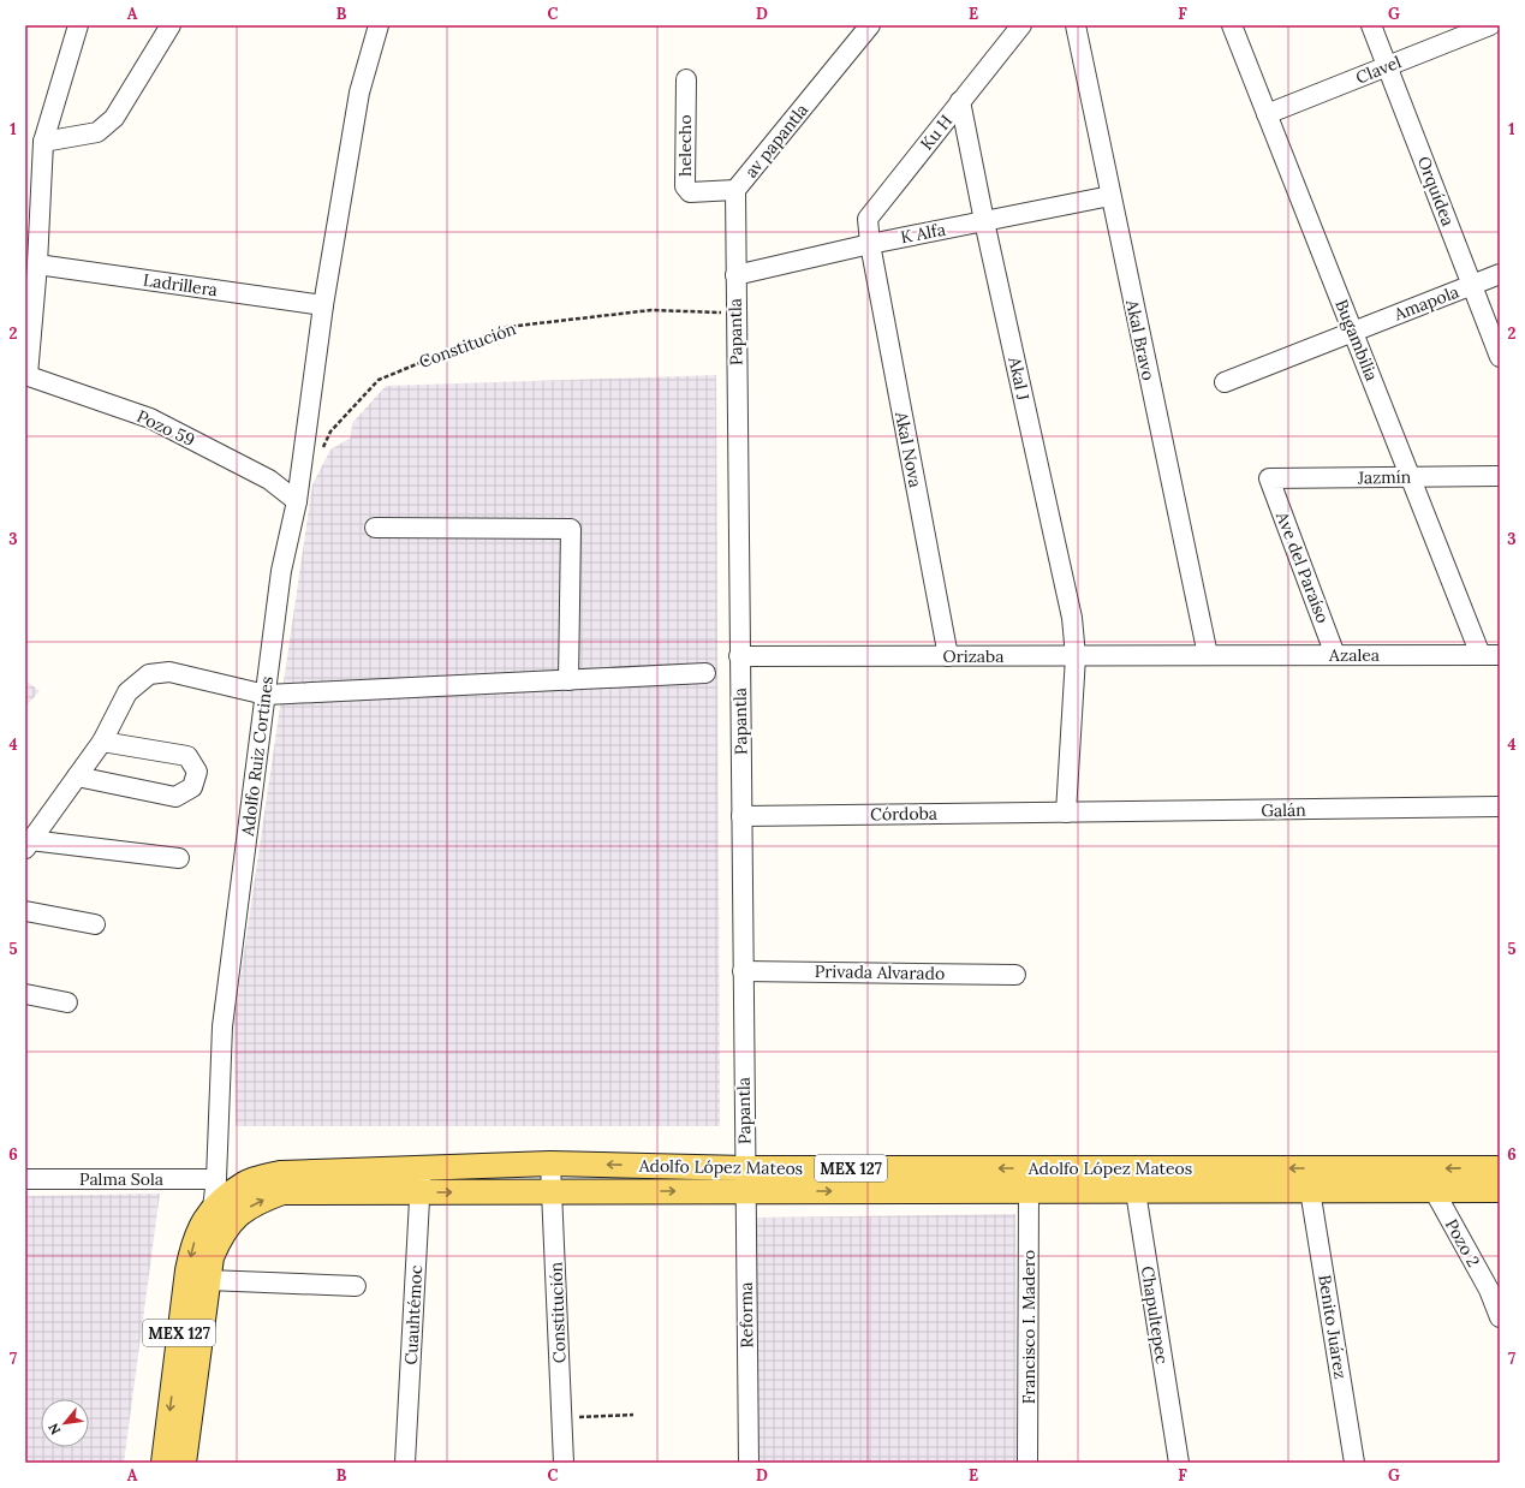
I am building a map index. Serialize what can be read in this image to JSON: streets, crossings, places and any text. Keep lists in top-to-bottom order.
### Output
{
  "streets": {
    "main road": ["Adolfo Ruiz Cortines", "Adolfo López Mateos", "MEX 127"],
    "street": [
      "Clavel",
      "Ku H",
      "av papantla",
      "helecho",
      "Orquídea",
      "K Alfa",
      "Ladrillera",
      "Amapola",
      "Papantla",
      "Akal Bravo",
      "Bugambilia",
      "Constitución",
      "Akal J",
      "Pozo 59",
      "Akal Nova",
      "Jazmín",
      "Ave del Paraíso",
      "Azalea",
      "Orizaba",
      "Galán",
      "Córdoba",
      "Privada Alvarado",
      "Palma Sola",
      "Pozo 2",
      "Cuauhtémoc",
      "Reforma",
      "Chapultepec",
      "Francisco I. Madero",
      "Benito Juárez"
    ]
  },
  "crossings": [
    ["Clavel", "Orquídea"],
    ["Clavel", "Bugambilia"],
    ["Ku H", "K Alfa"],
    ["Ku H", "Akal J"],
    ["Ku H", "Akal Nova"],
    ["av papantla", "helecho"],
    ["av papantla", "K Alfa"],
    ["av papantla", "Papantla"],
    ["Orquídea", "Amapola"],
    ["K Alfa", "Papantla"],
    ["K Alfa", "Akal Bravo"],
    ["K Alfa", "Akal J"],
    ["K Alfa", "Akal Nova"],
    ["Ladrillera", "Adolfo Ruiz Cortines"],
    ["Amapola", "Bugambilia"],
    ["Papantla", "Constitución"],
    ["Papantla", "Orizaba"],
    ["Papantla", "Córdoba"],
    ["Papantla", "Privada Alvarado"],
    ["Papantla", "Adolfo López Mateos"],
    ["Papantla", "Reforma"],
    ["Akal Bravo", "Azalea"],
    ["Akal Bravo", "Orizaba"],
    ["Bugambilia", "Jazmín"],
    ["Bugambilia", "Azalea"],
    ["Constitución", "Adolfo López Mateos"],
    ["Akal J", "Orizaba"],
    ["Akal J", "Galán"],
    ["Akal J", "Córdoba"],
    ["Pozo 59", "Adolfo Ruiz Cortines"],
    ["Akal Nova", "Orizaba"],
    ["Jazmín", "Ave del Paraíso"],
    ["Ave del Paraíso", "Azalea"],
    ["Azalea", "Orizaba"],
    ["Adolfo Ruiz Cortines", "Adolfo López Mateos"],
    ["Adolfo Ruiz Cortines", "MEX 127"],
    ["Adolfo Ruiz Cortines", "Palma Sola"],
    ["Galán", "Córdoba"],
    ["Adolfo López Mateos", "MEX 127"],
    ["Adolfo López Mateos", "Pozo 2"],
    ["Adolfo López Mateos", "Cuauhtémoc"],
    ["Adolfo López Mateos", "Reforma"],
    ["Adolfo López Mateos", "Chapultepec"],
    ["Adolfo López Mateos", "Francisco I. Madero"],
    ["Adolfo López Mateos", "Benito Juárez"]
  ],
  "north": "bottom left",
  "grid": {
    "columns": [
      "A",
      "B",
      "C",
      "D",
      "E",
      "F",
      "G"
    ],
    "rows": [
      "1",
      "2",
      "3",
      "4",
      "5",
      "6",
      "7"
    ]
  }
}
